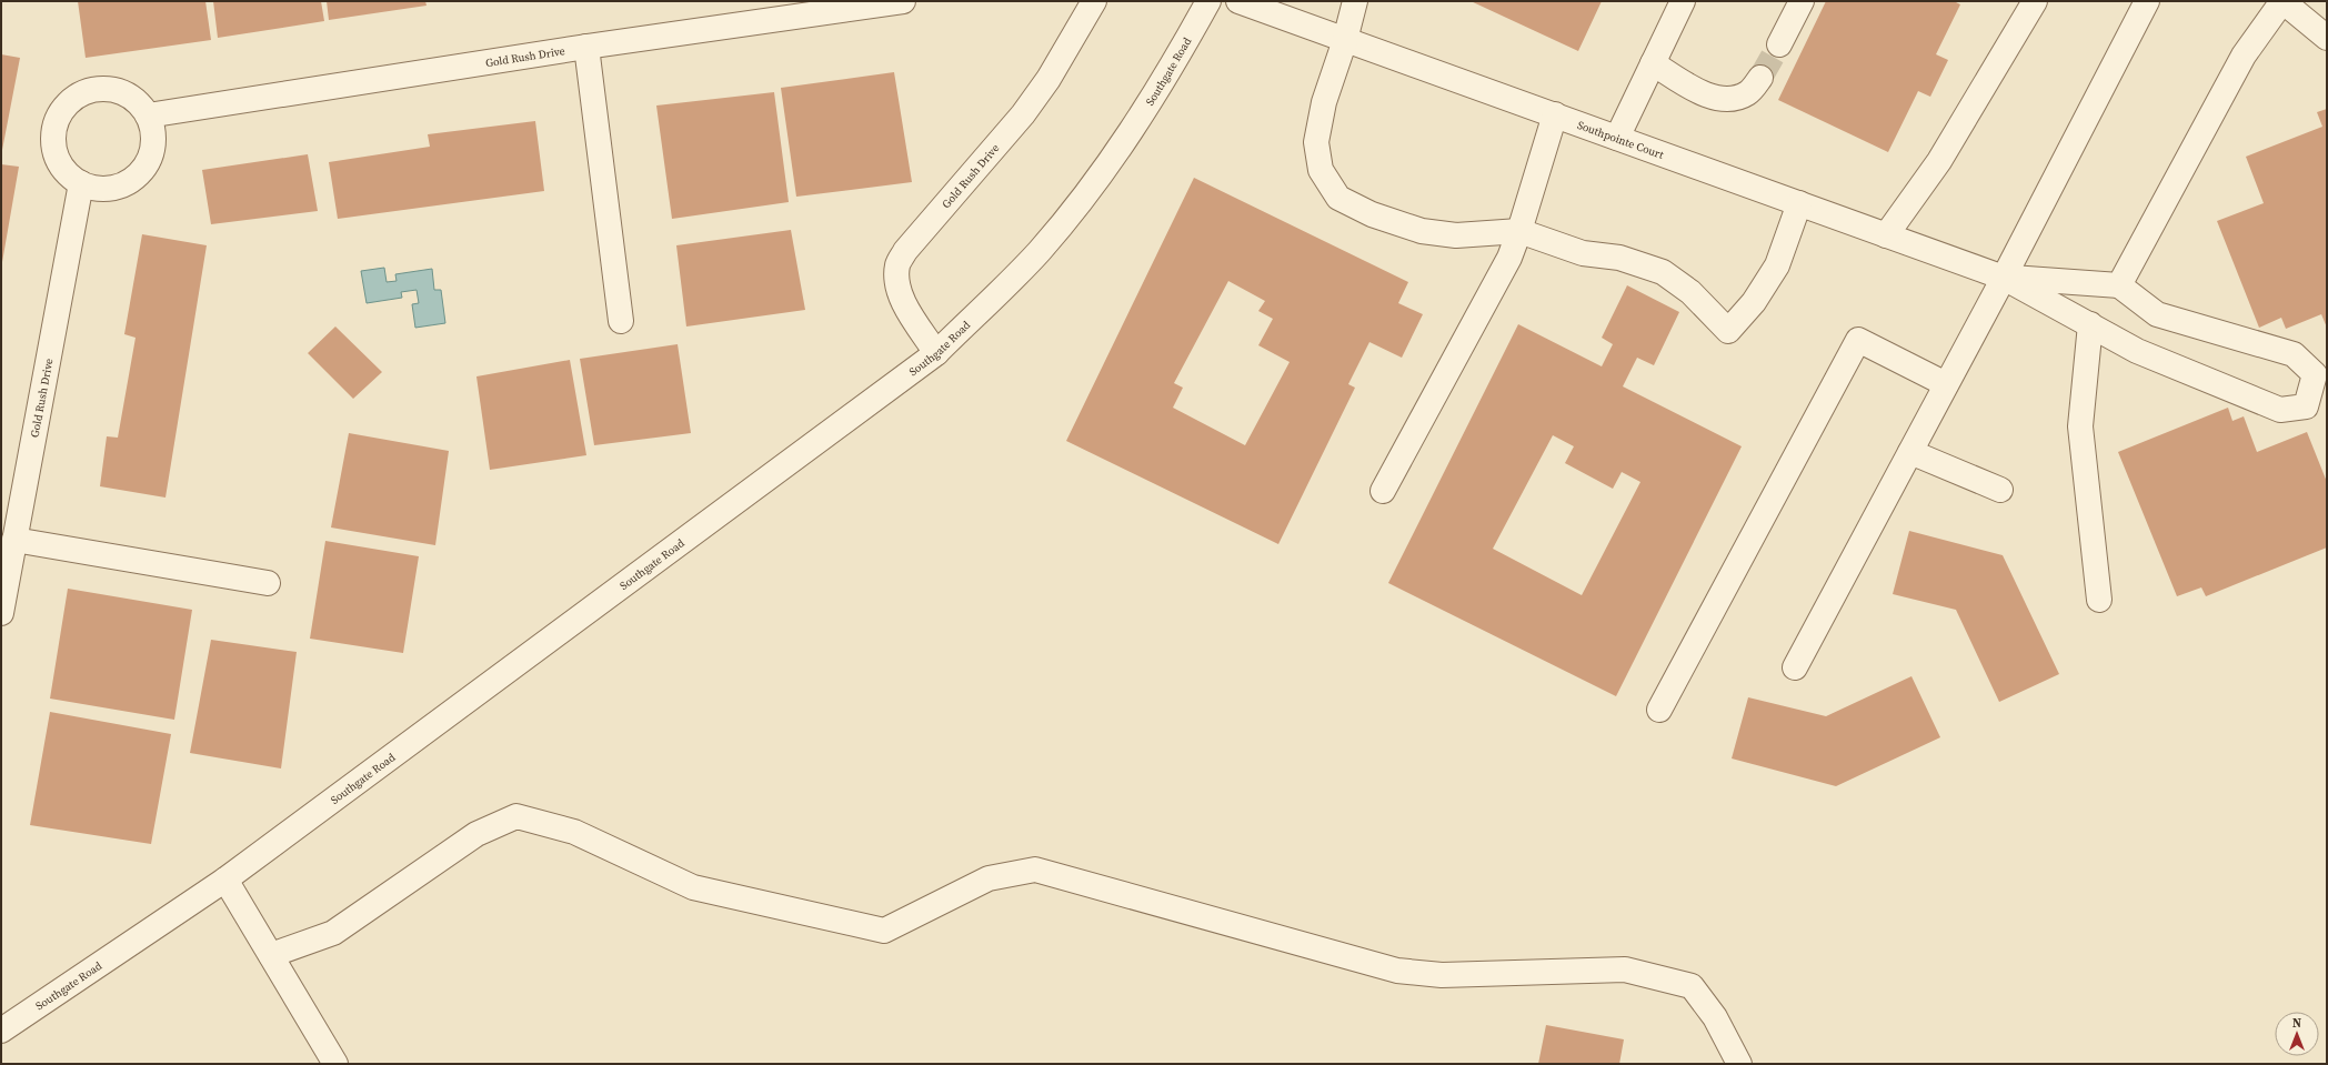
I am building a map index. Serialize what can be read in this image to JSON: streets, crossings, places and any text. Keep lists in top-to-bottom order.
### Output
{
  "streets": {
    "street": ["Gold Rush Drive", "Southgate Road", "Southpointe Court"]
  },
  "crossings": [
    ["Gold Rush Drive", "Southgate Road"]
  ],
  "north": "top"
}
